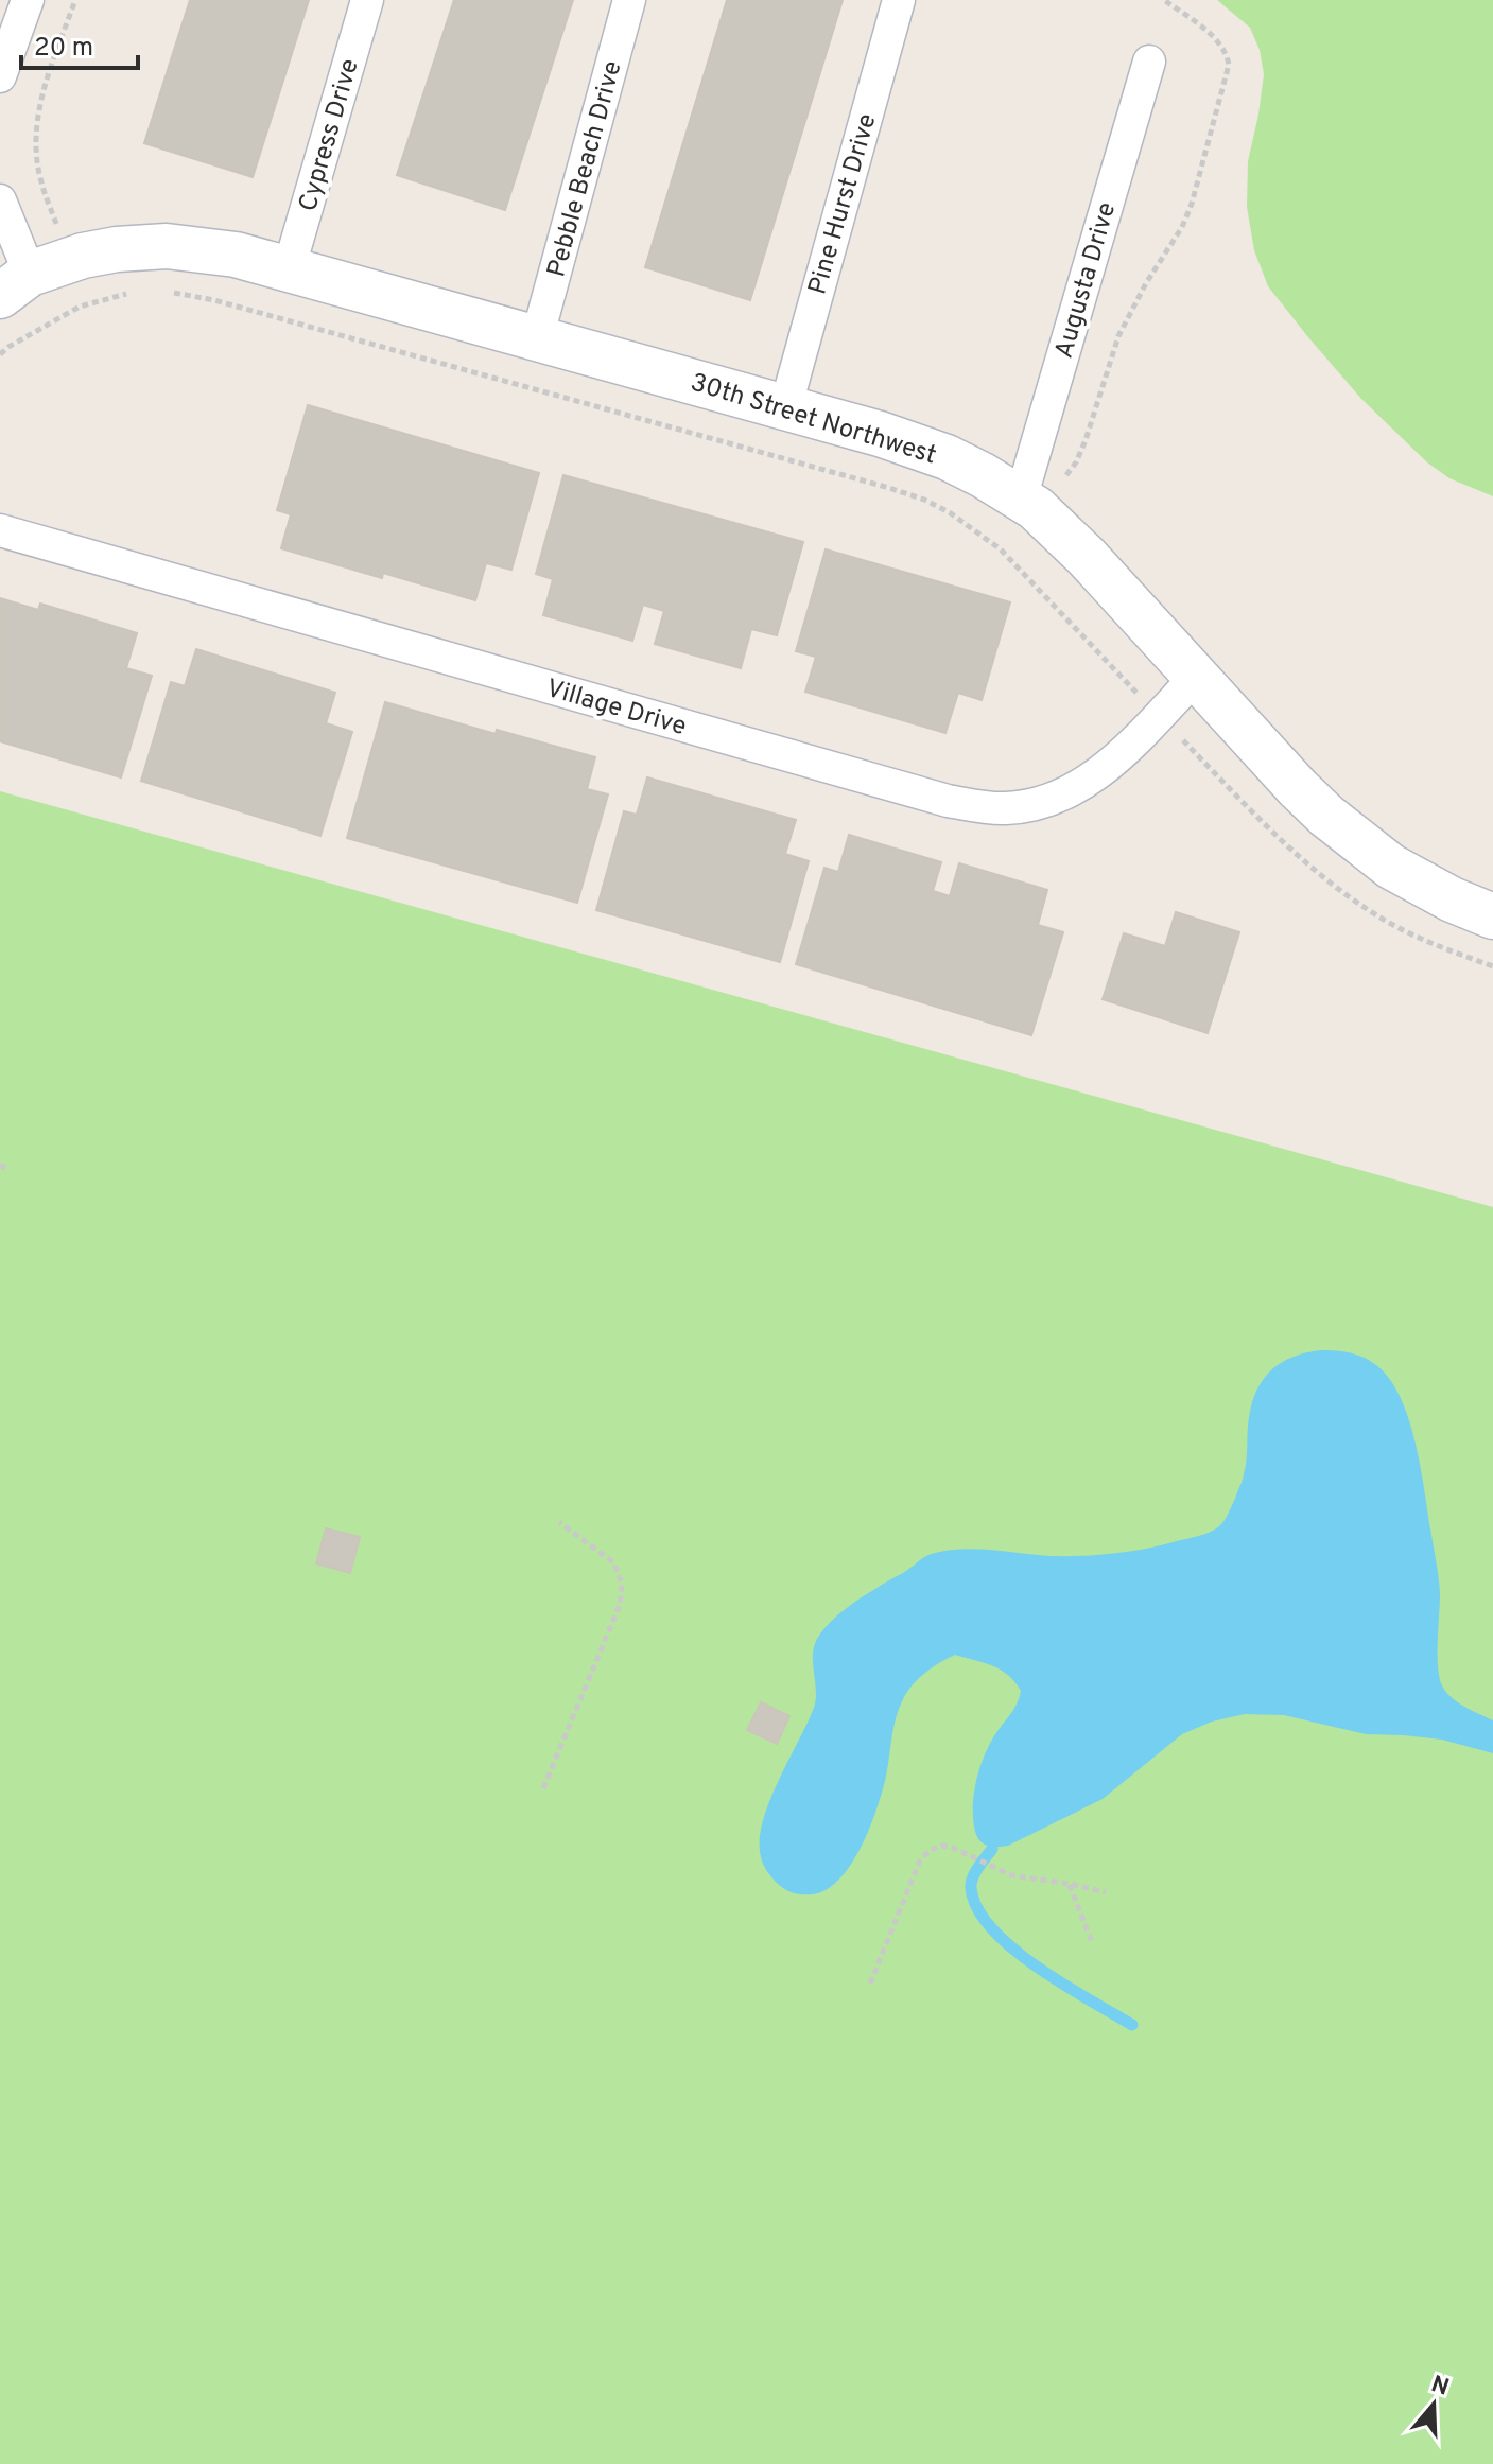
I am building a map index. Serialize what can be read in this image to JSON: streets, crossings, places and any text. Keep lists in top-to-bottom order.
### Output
{
  "streets": {
    "street": [
      "Cypress Drive",
      "Pebble Beach Drive",
      "Pine Hurst Drive",
      "Augusta Drive",
      "30th Street Northwest",
      "Village Drive"
    ]
  },
  "crossings": [
    ["Cypress Drive", "30th Street Northwest"],
    ["Pebble Beach Drive", "30th Street Northwest"],
    ["Pine Hurst Drive", "30th Street Northwest"],
    ["Augusta Drive", "30th Street Northwest"],
    ["30th Street Northwest", "Village Drive"]
  ],
  "scale_bar": "20 m",
  "north": "top"
}
